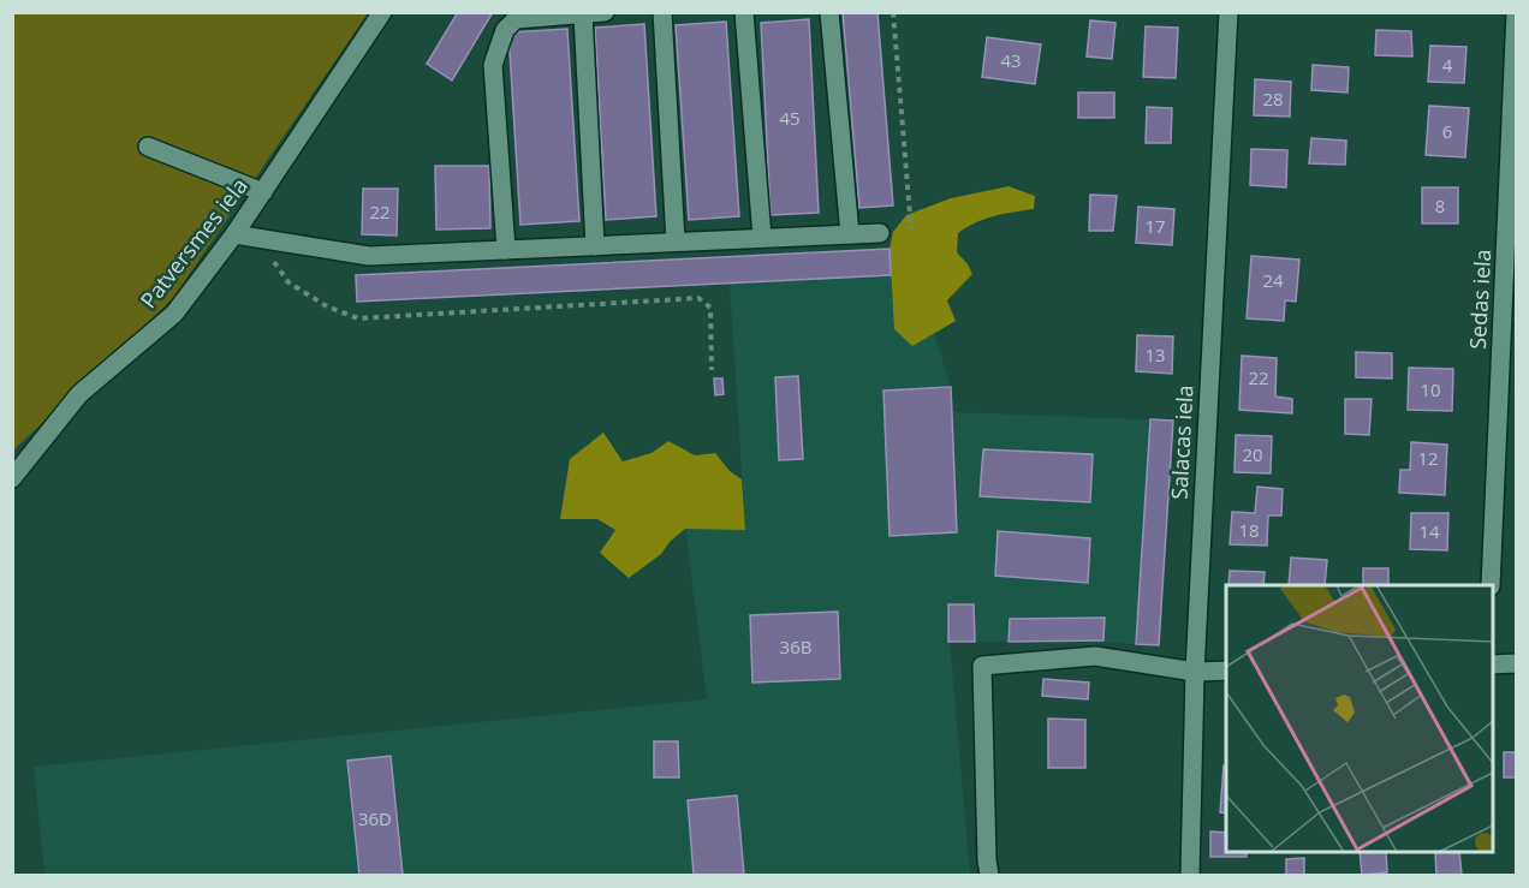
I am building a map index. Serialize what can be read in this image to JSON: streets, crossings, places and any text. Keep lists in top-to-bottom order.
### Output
{
  "streets": {
    "street": ["Patversmes iela", "Sedas iela", "Salacas iela"]
  },
  "house_numbers": [
    "43",
    "4",
    "28",
    "45",
    "6",
    "8",
    "22",
    "17",
    "24",
    "13",
    "22",
    "10",
    "20",
    "12",
    "18",
    "14",
    "36B",
    "36D"
  ]
}
